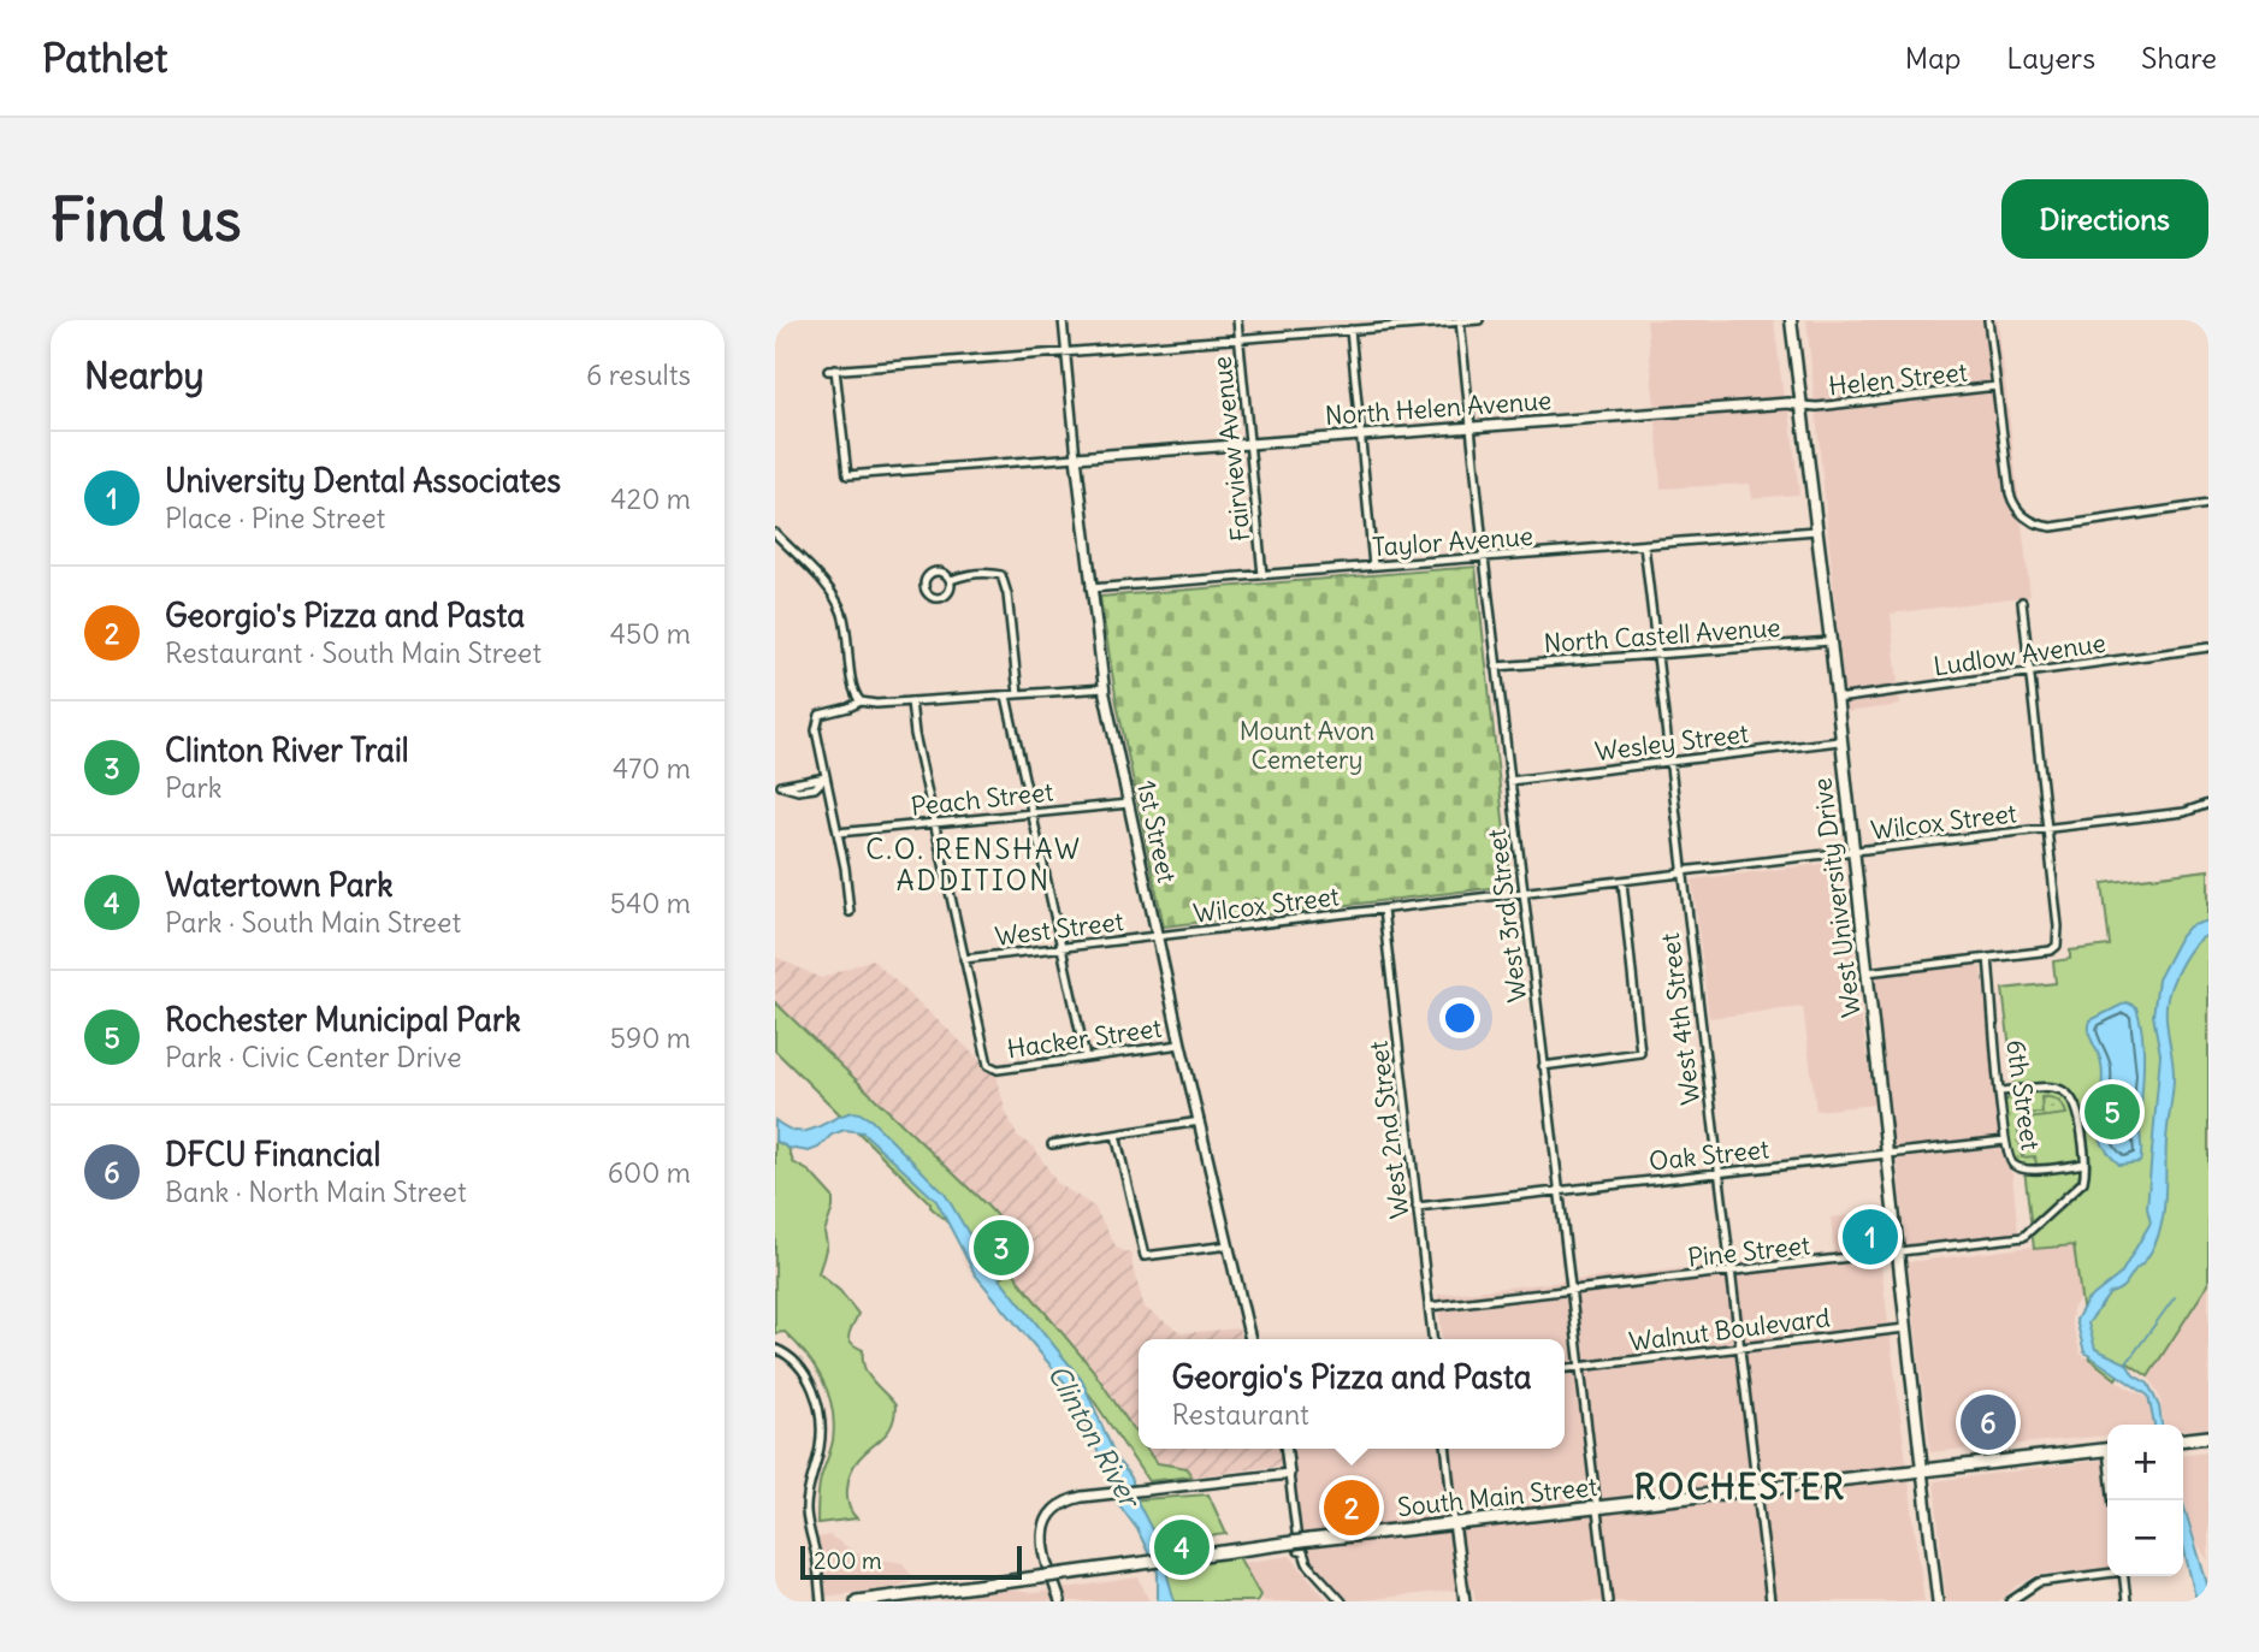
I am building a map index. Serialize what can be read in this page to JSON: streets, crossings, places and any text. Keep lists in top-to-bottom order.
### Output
{
  "streets": {
    "main road": ["West University Drive", "South Main Street"],
    "street": [
      "Helen Street",
      "North Helen Avenue",
      "Fairview Avenue",
      "Taylor Avenue",
      "North Castell Avenue",
      "Ludlow Avenue",
      "Wesley Street",
      "Peach Street",
      "Wilcox Street",
      "1st Street",
      "West 3rd Street",
      "West Street",
      "West 4th Street",
      "Hacker Street",
      "6th Street",
      "West 2nd Street",
      "Oak Street",
      "Pine Street",
      "Walnut Boulevard"
    ]
  },
  "crossings": [
    ["Helen Street", "North Helen Avenue"],
    ["Helen Street", "West University Drive"],
    ["North Helen Avenue", "Fairview Avenue"],
    ["North Helen Avenue", "1st Street"],
    ["North Helen Avenue", "West University Drive"],
    ["North Helen Avenue", "West 3rd Street"],
    ["Fairview Avenue", "Taylor Avenue"],
    ["Taylor Avenue", "1st Street"],
    ["Taylor Avenue", "West University Drive"],
    ["Taylor Avenue", "West 3rd Street"],
    ["Taylor Avenue", "West 4th Street"],
    ["North Castell Avenue", "West University Drive"],
    ["North Castell Avenue", "West 3rd Street"],
    ["North Castell Avenue", "West 4th Street"],
    ["Ludlow Avenue", "West University Drive"],
    ["Wesley Street", "West University Drive"],
    ["Wesley Street", "West 3rd Street"],
    ["Wesley Street", "West 4th Street"],
    ["Peach Street", "1st Street"],
    ["Wilcox Street", "1st Street"],
    ["Wilcox Street", "West University Drive"],
    ["Wilcox Street", "West 3rd Street"],
    ["Wilcox Street", "West Street"],
    ["Wilcox Street", "West 4th Street"],
    ["Wilcox Street", "West 2nd Street"],
    ["1st Street", "West Street"],
    ["1st Street", "Hacker Street"],
    ["West University Drive", "Oak Street"],
    ["West University Drive", "Pine Street"],
    ["West University Drive", "Walnut Boulevard"],
    ["West University Drive", "South Main Street"],
    ["West 3rd Street", "Oak Street"],
    ["West 3rd Street", "Pine Street"],
    ["West 3rd Street", "Walnut Boulevard"],
    ["West 3rd Street", "South Main Street"],
    ["West Street", "Hacker Street"],
    ["West 4th Street", "Oak Street"],
    ["West 4th Street", "Pine Street"],
    ["West 4th Street", "Walnut Boulevard"],
    ["West 4th Street", "South Main Street"],
    ["6th Street", "Oak Street"],
    ["6th Street", "Pine Street"],
    ["West 2nd Street", "Oak Street"],
    ["West 2nd Street", "Pine Street"]
  ],
  "districts": ["C.O. RENSHAW ADDITION", "ROCHESTER"],
  "water": ["Clinton River"],
  "parks": ["Mount Avon Cemetery"],
  "scale_bar": "200 m",
  "page": {
    "header": "Pathlet",
    "nav": ["Map", "Layers", "Share"],
    "buttons": "Directions",
    "title": "Find us",
    "heading": ["Nearby", "6 results"],
    "list": [
      {
        "mark": "1",
        "name": "University Dental Associates",
        "note": "Place · Pine Street",
        "value": "420 m"
      },
      {
        "mark": "2",
        "name": "Georgio's Pizza and Pasta",
        "note": "Restaurant · South Main Street",
        "value": "450 m"
      },
      {
        "mark": "3",
        "name": "Clinton River Trail",
        "note": "Park",
        "value": "470 m"
      },
      {
        "mark": "4",
        "name": "Watertown Park",
        "note": "Park · South Main Street",
        "value": "540 m"
      },
      {
        "mark": "5",
        "name": "Rochester Municipal Park",
        "note": "Park · Civic Center Drive",
        "value": "590 m"
      },
      {
        "mark": "6",
        "name": "DFCU Financial",
        "note": "Bank · North Main Street",
        "value": "600 m"
      }
    ],
    "pins": [
      "5",
      "1",
      "3",
      "6",
      "2",
      "4"
    ],
    "popup": ["Georgio's Pizza and Pasta", "Restaurant"],
    "map_buttons": ["+", "−"],
    "scale": "200 m"
  }
}
